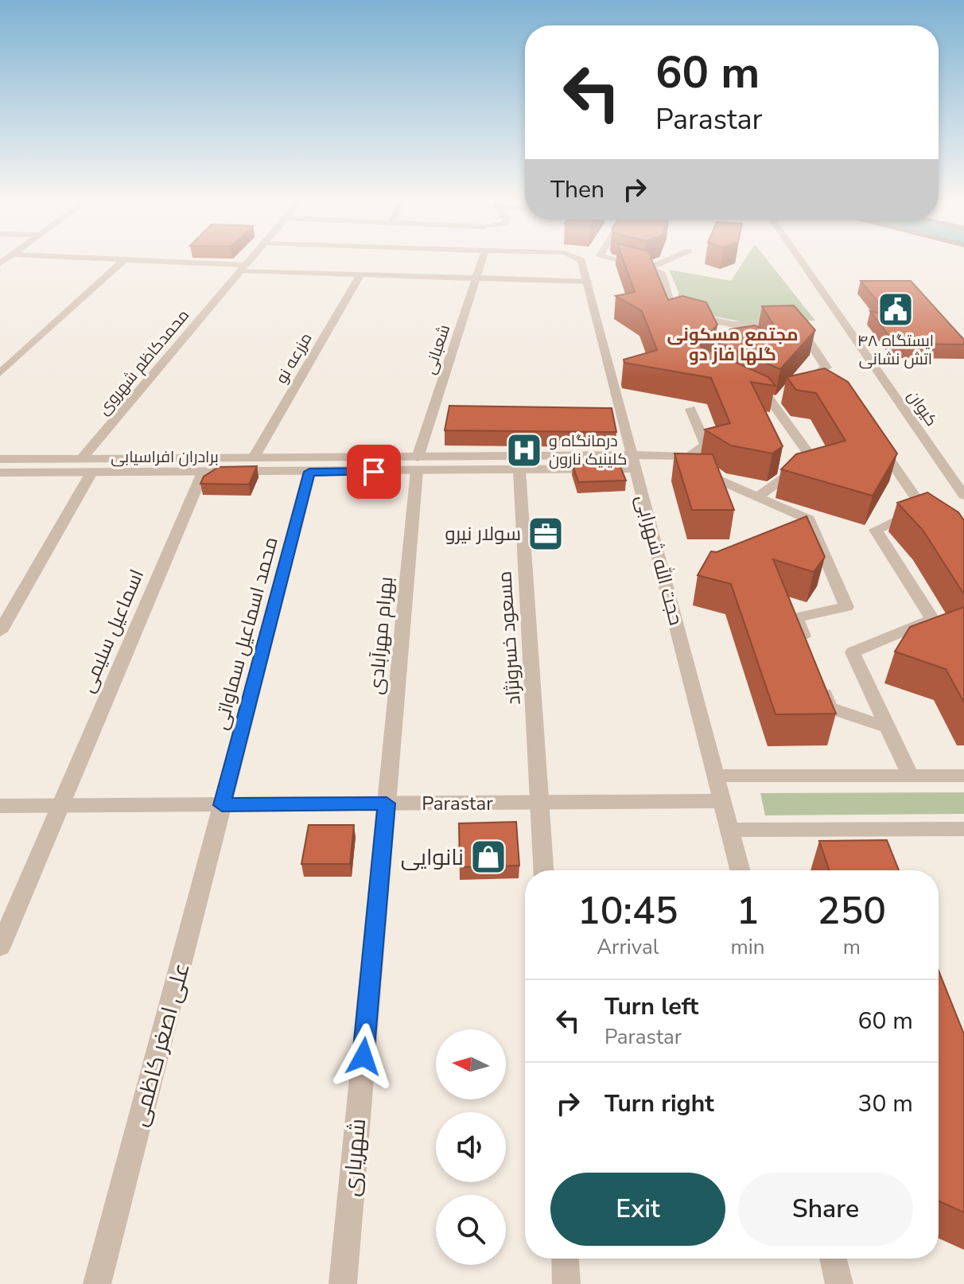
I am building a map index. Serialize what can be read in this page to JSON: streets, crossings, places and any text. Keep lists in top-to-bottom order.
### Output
{
  "streets": {
    "street": [
      "شعبانی",
      "مزرعه نو",
      "محمدکاظم شهروی",
      "کیوان",
      "برادران افراسیابی",
      "حجت الله شهرابی",
      "اسماعیل سلیمی",
      "محمد اسماعیل سماواتی",
      "بهرام مهرآبادی",
      "مسعود خسرونژاد",
      "Parastar",
      "علی اصغر کاظمی",
      "شهریاری"
    ]
  },
  "crossings": [
    ["شعبانی", "برادران افراسیابی"],
    ["شعبانی", "بهرام مهرآبادی"],
    ["مزرعه نو", "برادران افراسیابی"],
    ["محمدکاظم شهروی", "برادران افراسیابی"],
    ["برادران افراسیابی", "حجت الله شهرابی"],
    ["برادران افراسیابی", "اسماعیل سلیمی"],
    ["برادران افراسیابی", "محمد اسماعیل سماواتی"],
    ["برادران افراسیابی", "بهرام مهرآبادی"],
    ["برادران افراسیابی", "مسعود خسرونژاد"],
    ["حجت الله شهرابی", "Parastar"],
    ["اسماعیل سلیمی", "Parastar"],
    ["محمد اسماعیل سماواتی", "Parastar"],
    ["محمد اسماعیل سماواتی", "علی اصغر کاظمی"],
    ["بهرام مهرآبادی", "Parastar"],
    ["بهرام مهرآبادی", "شهریاری"],
    ["مسعود خسرونژاد", "Parastar"],
    ["Parastar", "علی اصغر کاظمی"],
    ["Parastar", "شهریاری"]
  ],
  "districts": ["مجتمع مسکونی گلها فاز دو"],
  "places": {
    "public building": ["ایستگاه ۴۸ اتش نشانی"],
    "hospital": ["درمانگاه و کلینیک نارون"],
    "office": ["سولار نیرو"],
    "shop": ["نانوایی"]
  },
  "north": "left",
  "page": {
    "turn": ["60 m", "Parastar"],
    "then": "Then",
    "eta": [
      "10:45",
      "Arrival",
      "1",
      "min",
      "250",
      "m"
    ],
    "list": [
      {
        "name": "Turn left",
        "note": "Parastar",
        "value": "60 m"
      },
      {
        "name": "Turn right",
        "value": "30 m"
      }
    ],
    "buttons": ["Exit", "Share"]
  }
}
